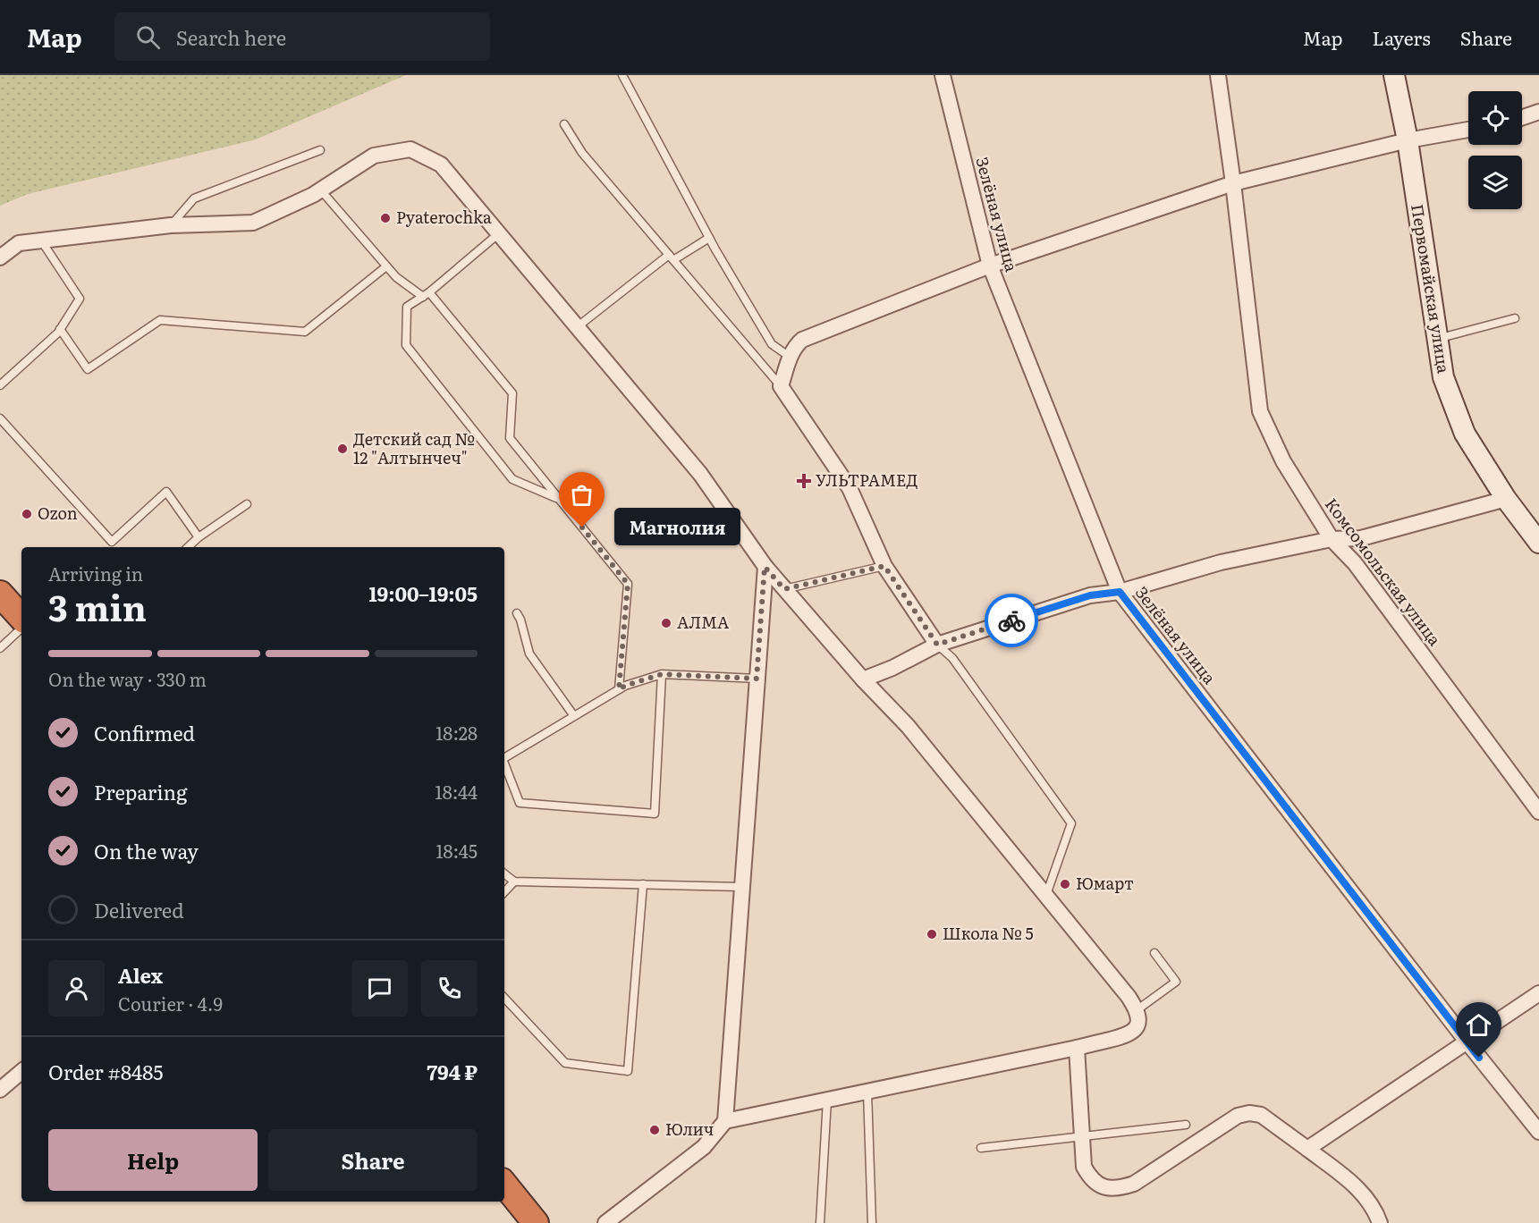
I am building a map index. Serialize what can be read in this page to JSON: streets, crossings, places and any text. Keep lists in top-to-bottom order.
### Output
{
  "streets": {
    "street": ["Зелёная улица", "Первомайская улица", "Комсомольская улица"]
  },
  "places": {
    "other": [
      "Pyaterochka",
      "Детский сад № 12 \"Алтынчеч\"",
      "Ozon",
      "Магнолия",
      "АЛМА",
      "Юмарт",
      "Школа № 5",
      "Юлич"
    ],
    "health": ["УЛЬТРАМЕД"]
  },
  "page": {
    "header": "Map",
    "search": "Search here",
    "nav": ["Map", "Layers", "Share"],
    "bubble": "Магнолия",
    "heading": ["3 min", "Arriving in", "19:00–19:05"],
    "panel": [
      "Alex",
      "Courier · 4.9",
      "Order #8485",
      "794 ₽"
    ],
    "bar": "On the way · 330 m",
    "list": [
      ["Confirmed", "18:28"],
      ["Preparing", "18:44"],
      ["On the way", "18:45"],
      "Delivered"
    ],
    "buttons": ["Help", "Share"]
  }
}
